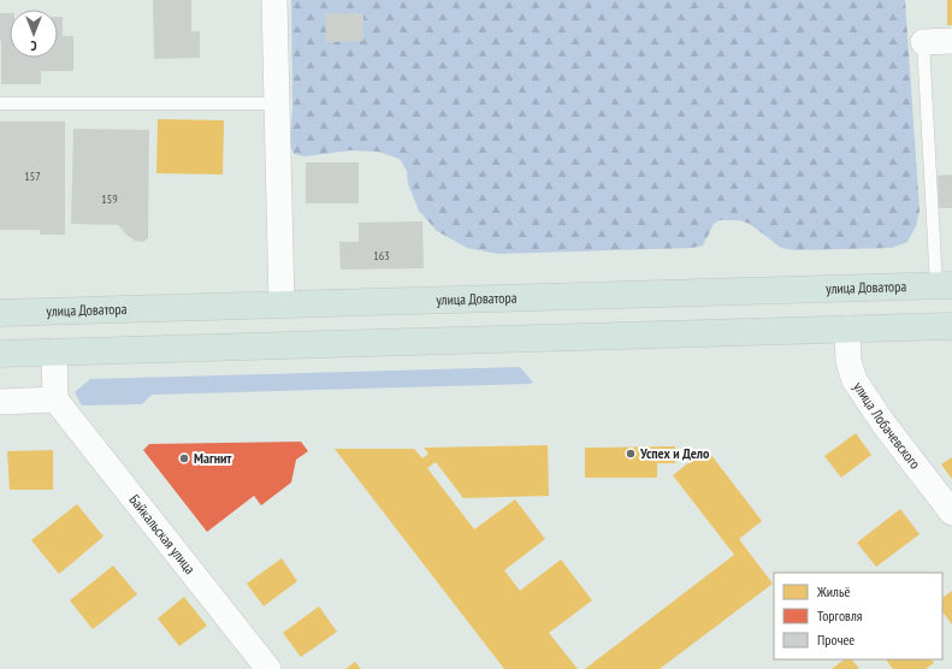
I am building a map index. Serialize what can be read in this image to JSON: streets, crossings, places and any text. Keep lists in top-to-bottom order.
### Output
{
  "streets": {
    "main road": ["улица Доватора"],
    "street": ["улица Лобачевского", "Байкальская улица"]
  },
  "places": ["Успех и Дело", "Магнит"],
  "house_numbers": ["157", "159", "163"],
  "legend": ["Жильё", "Торговля", "Прочее"],
  "north": "bottom"
}
